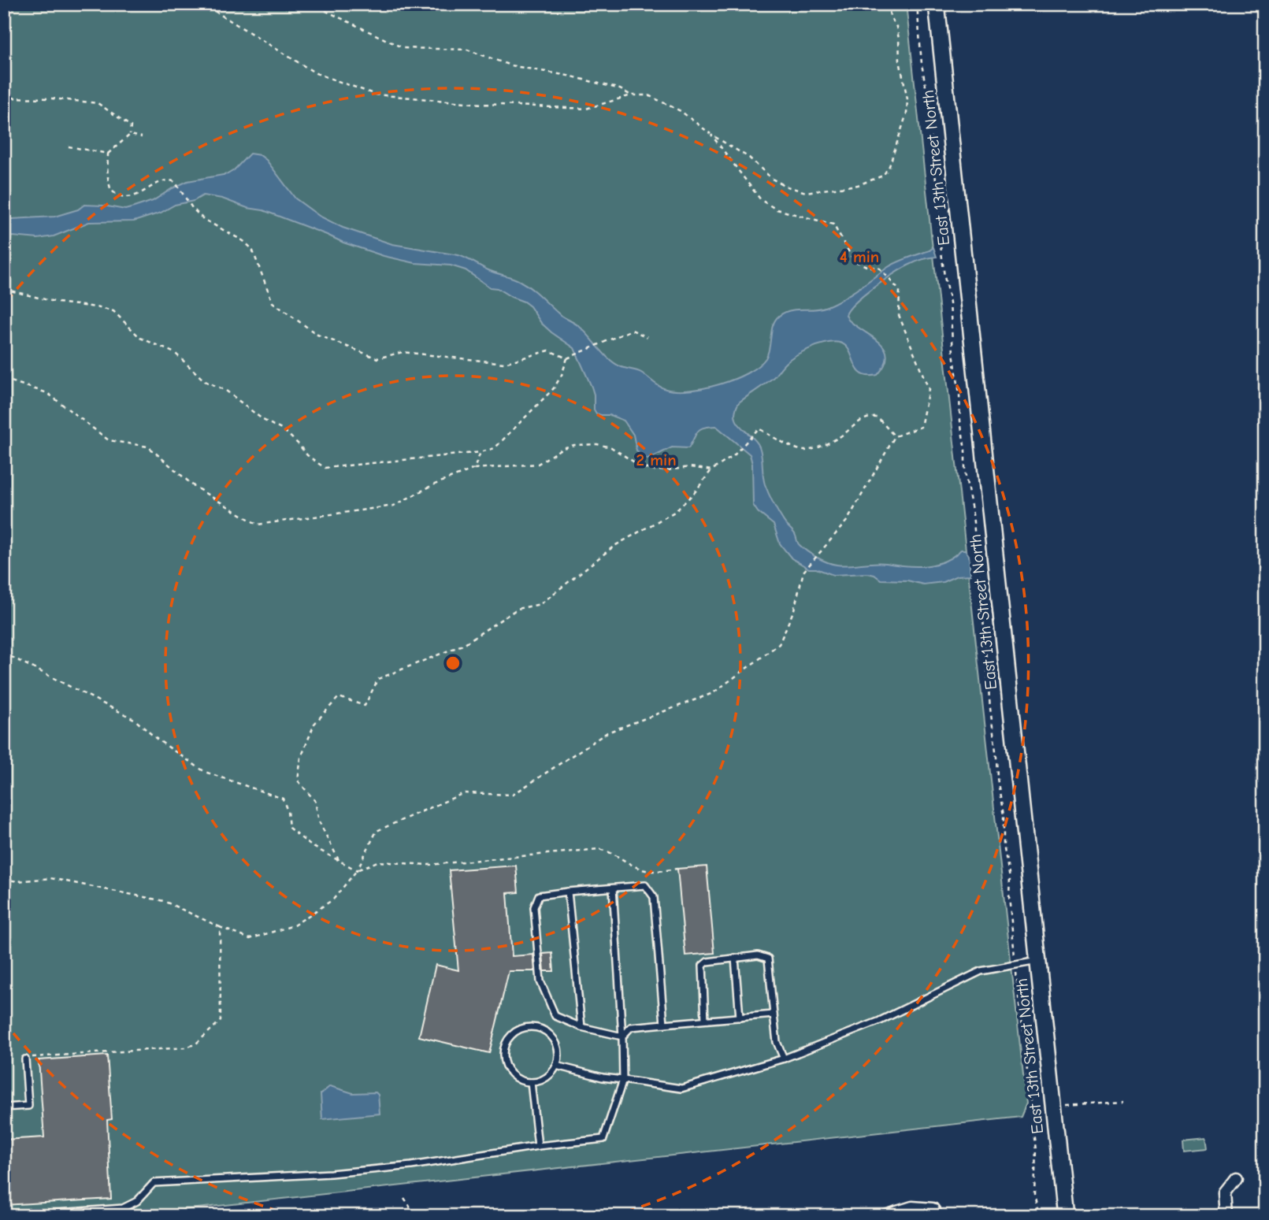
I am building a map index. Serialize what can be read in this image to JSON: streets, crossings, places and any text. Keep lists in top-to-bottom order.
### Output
{
  "streets": {
    "main road": ["East 13th Street North"]
  },
  "rings": ["4 min", "2 min"]
}
